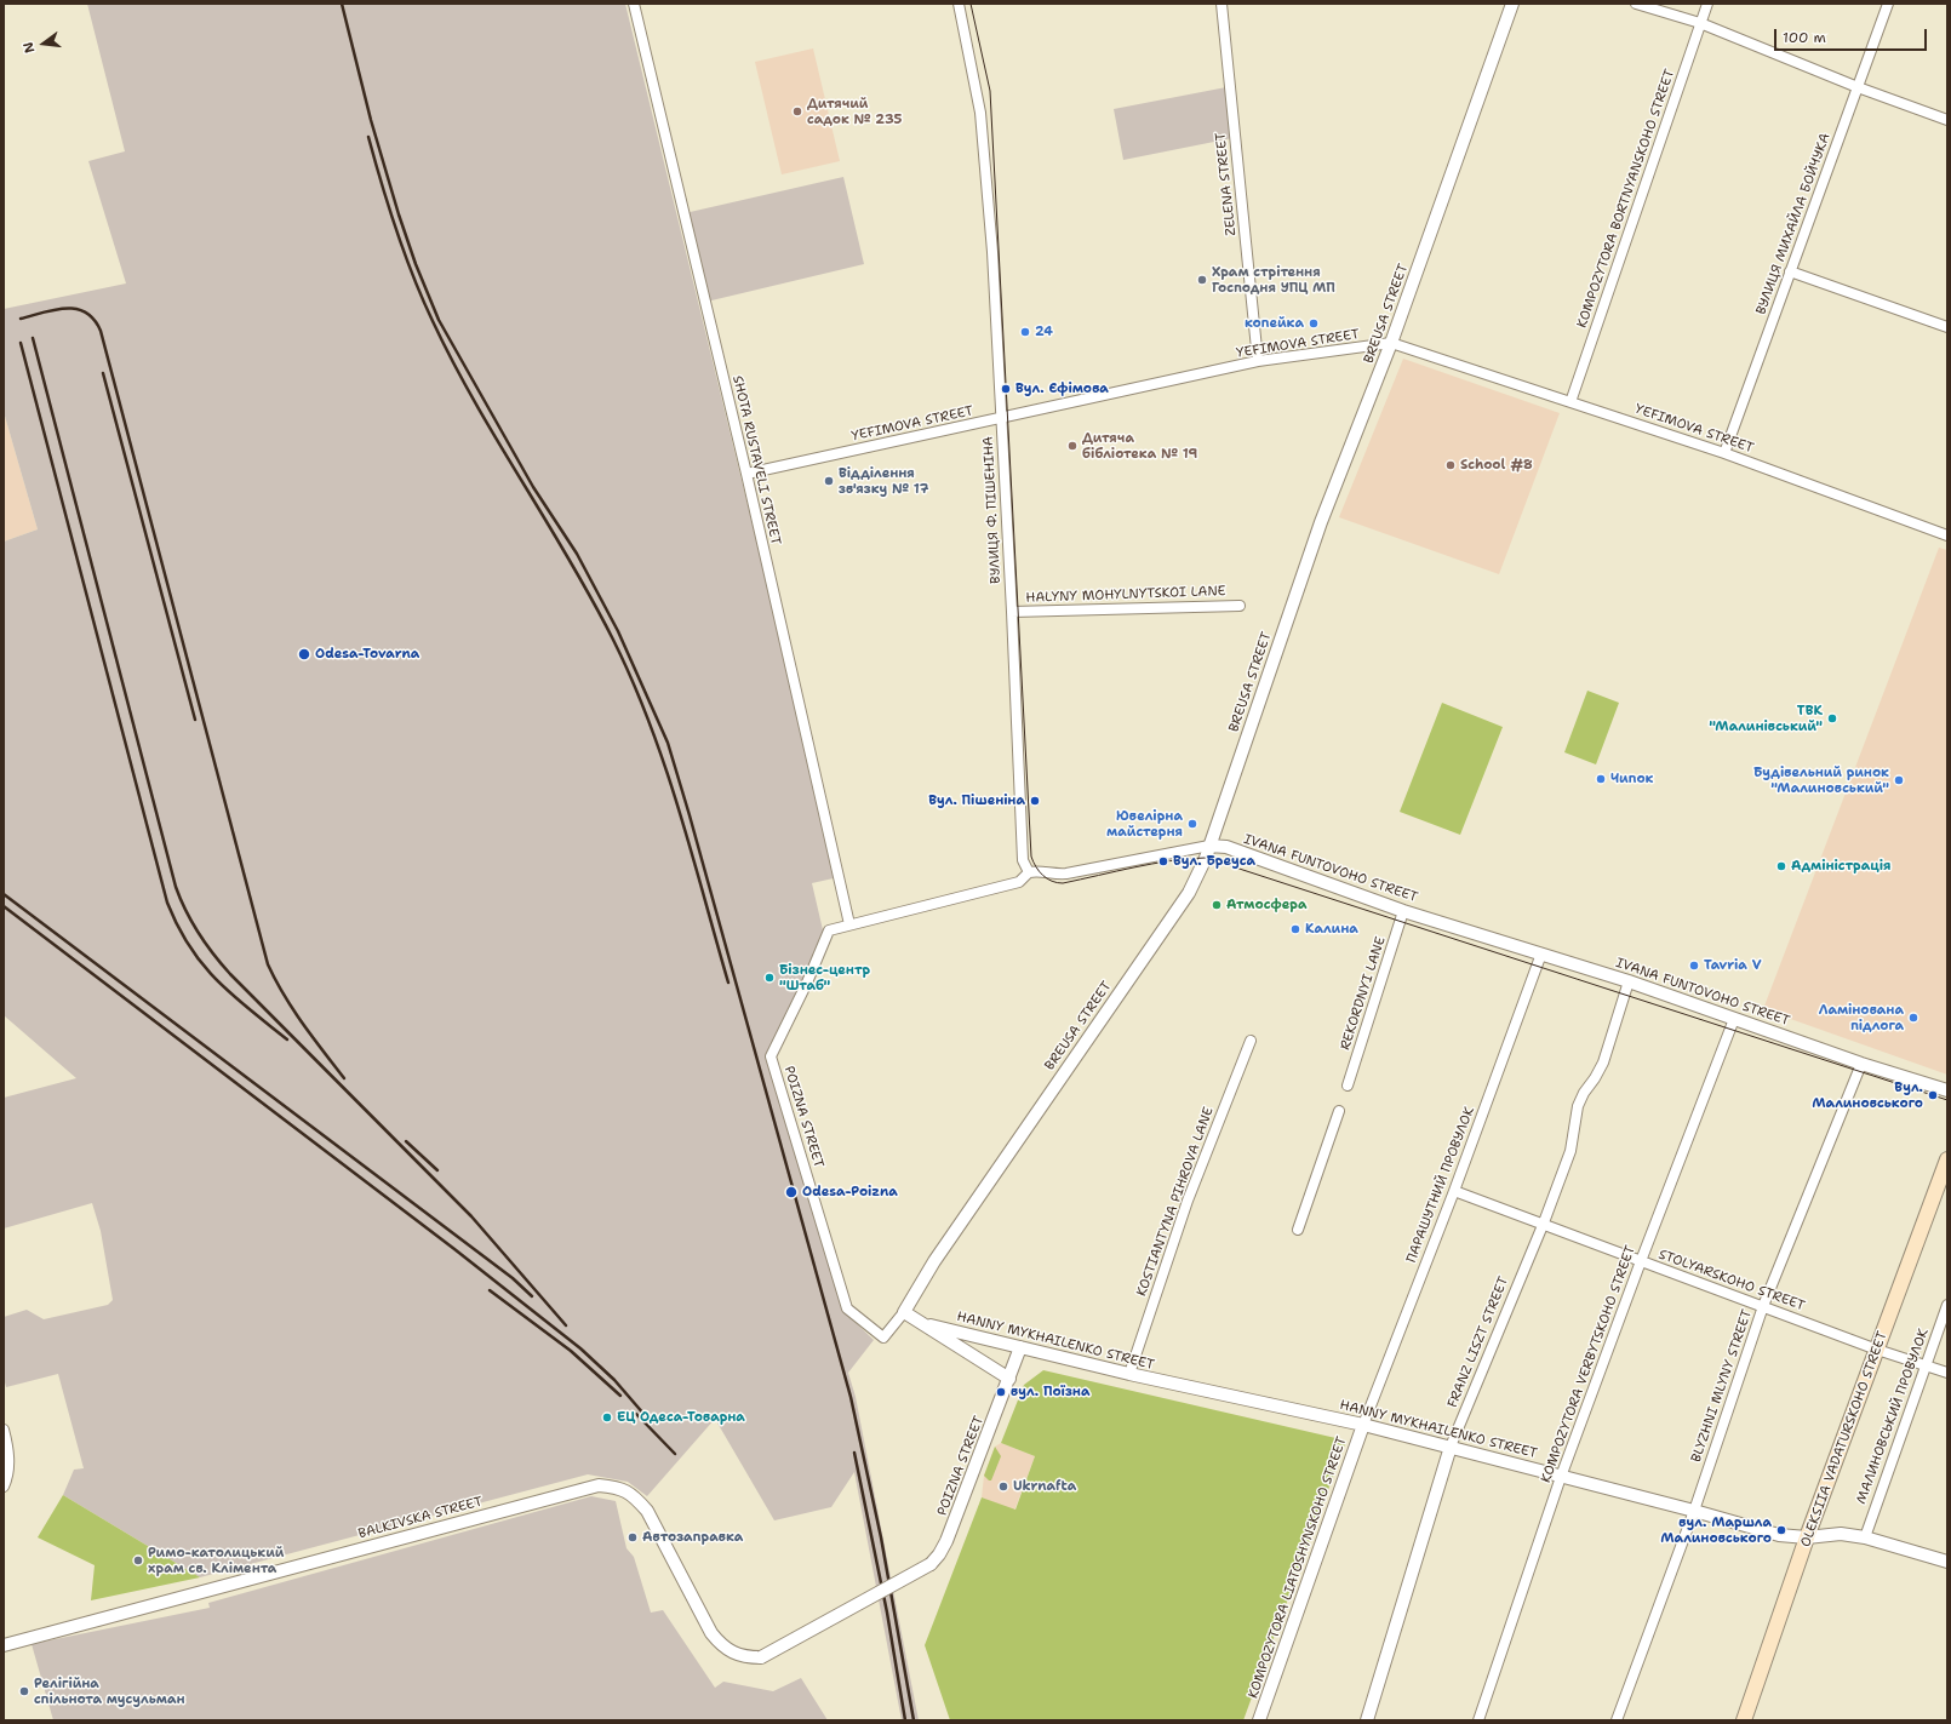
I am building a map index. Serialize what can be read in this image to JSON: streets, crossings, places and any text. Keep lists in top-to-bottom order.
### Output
{
  "streets": {
    "main road": ["OLEKSIIA VADATURSKOHO STREET"],
    "street": [
      "ZELENA STREET",
      "KOMPOZYTORA BORTNYANSKOHO STREET",
      "ВУЛИЦЯ МИХАЙЛА БОЙЧУКА",
      "BREUSA STREET",
      "YEFIMOVA STREET",
      "SHOTA RUSTAVELI STREET",
      "ВУЛИЦЯ Ф. ПІШЕНІНА",
      "HALYNY MOHYLNYTSKOI LANE",
      "IVANA FUNTOVOHO STREET",
      "REKORDNYI LANE",
      "POIZNA STREET",
      "ПАРАШУТНИЙ ПРОВУЛОК",
      "KOSTIANTYNA PIHROVA LANE",
      "STOLYARSKOHO STREET",
      "HANNY MYKHAILENKO STREET",
      "FRANZ LISZT STREET",
      "KOMPOZYTORA VERBYTSKOHO STREET",
      "BLYZHNI MLYNY STREET",
      "МАЛИНОВСЬКИЙ ПРОВУЛОК",
      "BALKIVSKA STREET",
      "KOMPOZYTORA LIATOSHYNSKOHO STREET"
    ]
  },
  "crossings": [
    ["ZELENA STREET", "YEFIMOVA STREET"],
    ["KOMPOZYTORA BORTNYANSKOHO STREET", "YEFIMOVA STREET"],
    ["ВУЛИЦЯ МИХАЙЛА БОЙЧУКА", "YEFIMOVA STREET"],
    ["BREUSA STREET", "YEFIMOVA STREET"],
    ["BREUSA STREET", "IVANA FUNTOVOHO STREET"],
    ["BREUSA STREET", "POIZNA STREET"],
    ["BREUSA STREET", "HANNY MYKHAILENKO STREET"],
    ["YEFIMOVA STREET", "SHOTA RUSTAVELI STREET"],
    ["YEFIMOVA STREET", "ВУЛИЦЯ Ф. ПІШЕНІНА"],
    ["SHOTA RUSTAVELI STREET", "POIZNA STREET"],
    ["ВУЛИЦЯ Ф. ПІШЕНІНА", "HALYNY MOHYLNYTSKOI LANE"],
    ["ВУЛИЦЯ Ф. ПІШЕНІНА", "IVANA FUNTOVOHO STREET"],
    ["IVANA FUNTOVOHO STREET", "REKORDNYI LANE"],
    ["IVANA FUNTOVOHO STREET", "ПАРАШУТНИЙ ПРОВУЛОК"],
    ["IVANA FUNTOVOHO STREET", "FRANZ LISZT STREET"],
    ["IVANA FUNTOVOHO STREET", "KOMPOZYTORA VERBYTSKOHO STREET"],
    ["IVANA FUNTOVOHO STREET", "BLYZHNI MLYNY STREET"],
    ["POIZNA STREET", "HANNY MYKHAILENKO STREET"],
    ["POIZNA STREET", "BALKIVSKA STREET"],
    ["ПАРАШУТНИЙ ПРОВУЛОК", "STOLYARSKOHO STREET"],
    ["ПАРАШУТНИЙ ПРОВУЛОК", "HANNY MYKHAILENKO STREET"],
    ["ПАРАШУТНИЙ ПРОВУЛОК", "KOMPOZYTORA LIATOSHYNSKOHO STREET"],
    ["KOSTIANTYNA PIHROVA LANE", "HANNY MYKHAILENKO STREET"],
    ["STOLYARSKOHO STREET", "FRANZ LISZT STREET"],
    ["STOLYARSKOHO STREET", "KOMPOZYTORA VERBYTSKOHO STREET"],
    ["STOLYARSKOHO STREET", "BLYZHNI MLYNY STREET"],
    ["STOLYARSKOHO STREET", "МАЛИНОВСЬКИЙ ПРОВУЛОК"],
    ["STOLYARSKOHO STREET", "OLEKSIIA VADATURSKOHO STREET"],
    ["HANNY MYKHAILENKO STREET", "FRANZ LISZT STREET"],
    ["HANNY MYKHAILENKO STREET", "KOMPOZYTORA VERBYTSKOHO STREET"],
    ["HANNY MYKHAILENKO STREET", "BLYZHNI MLYNY STREET"],
    ["HANNY MYKHAILENKO STREET", "МАЛИНОВСЬКИЙ ПРОВУЛОК"],
    ["HANNY MYKHAILENKO STREET", "OLEKSIIA VADATURSKOHO STREET"],
    ["HANNY MYKHAILENKO STREET", "KOMPOZYTORA LIATOSHYNSKOHO STREET"]
  ],
  "places": [
    "Дитячий садок № 235",
    "Храм стрітення Господня УПЦ МП",
    "копейка",
    "24",
    "Вул. Єфімова",
    "Дитяча бібліотека № 19",
    "School #8",
    "Відділення зв'язку № 17",
    "Odesa-Tovarna",
    "ТВК \"Малинівський\"",
    "Чипок",
    "Будівельний ринок \"Малиновський\"",
    "Вул. Пішеніна",
    "Ювелірна майстерня",
    "Вул. Бреуса",
    "Адміністрація",
    "Атмосфера",
    "Калина",
    "Tavria V",
    "Бізнес-центр \"Штаб\"",
    "Ламінована підлога",
    "Вул. Малиновського",
    "Odesa-Poizna",
    "вул. Поїзна",
    "ЕЦ Одеса-Товарна",
    "Ukrnafta",
    "вул. Маршла Малиновського",
    "Автозаправка",
    "Римо-католицький храм св. Клімента",
    "Релігійна спільнота мусульман"
  ],
  "scale_bar": "100 m",
  "north": "left"
}
